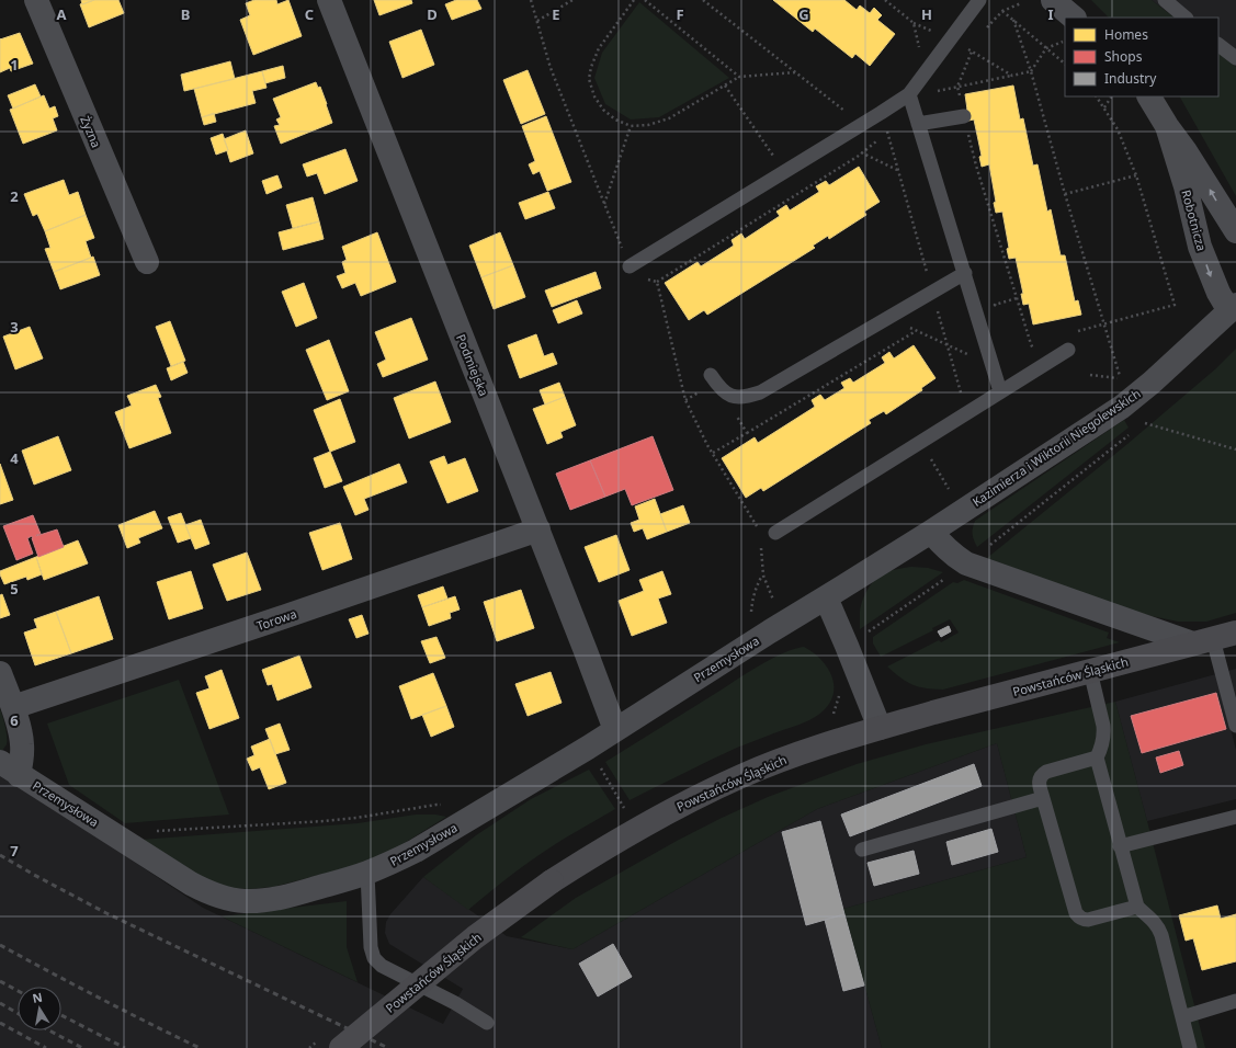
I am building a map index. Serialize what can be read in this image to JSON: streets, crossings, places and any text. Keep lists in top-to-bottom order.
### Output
{
  "streets": {
    "main road": ["Powstańców Śląskich"],
    "street": [
      "Żyzna",
      "Robotnicza",
      "Podmiejska",
      "Kazimierza i Wiktorii Niegolewskich",
      "Torowa",
      "Przemysłowa"
    ]
  },
  "crossings": [
    ["Robotnicza", "Kazimierza i Wiktorii Niegolewskich"],
    ["Podmiejska", "Torowa"],
    ["Podmiejska", "Przemysłowa"],
    ["Kazimierza i Wiktorii Niegolewskich", "Przemysłowa"]
  ],
  "legend": ["Homes", "Shops", "Industry"],
  "north": "top",
  "grid": {
    "columns": [
      "A",
      "B",
      "C",
      "D",
      "E",
      "F",
      "G",
      "H",
      "I"
    ],
    "rows": [
      "1",
      "2",
      "3",
      "4",
      "5",
      "6",
      "7"
    ]
  }
}
